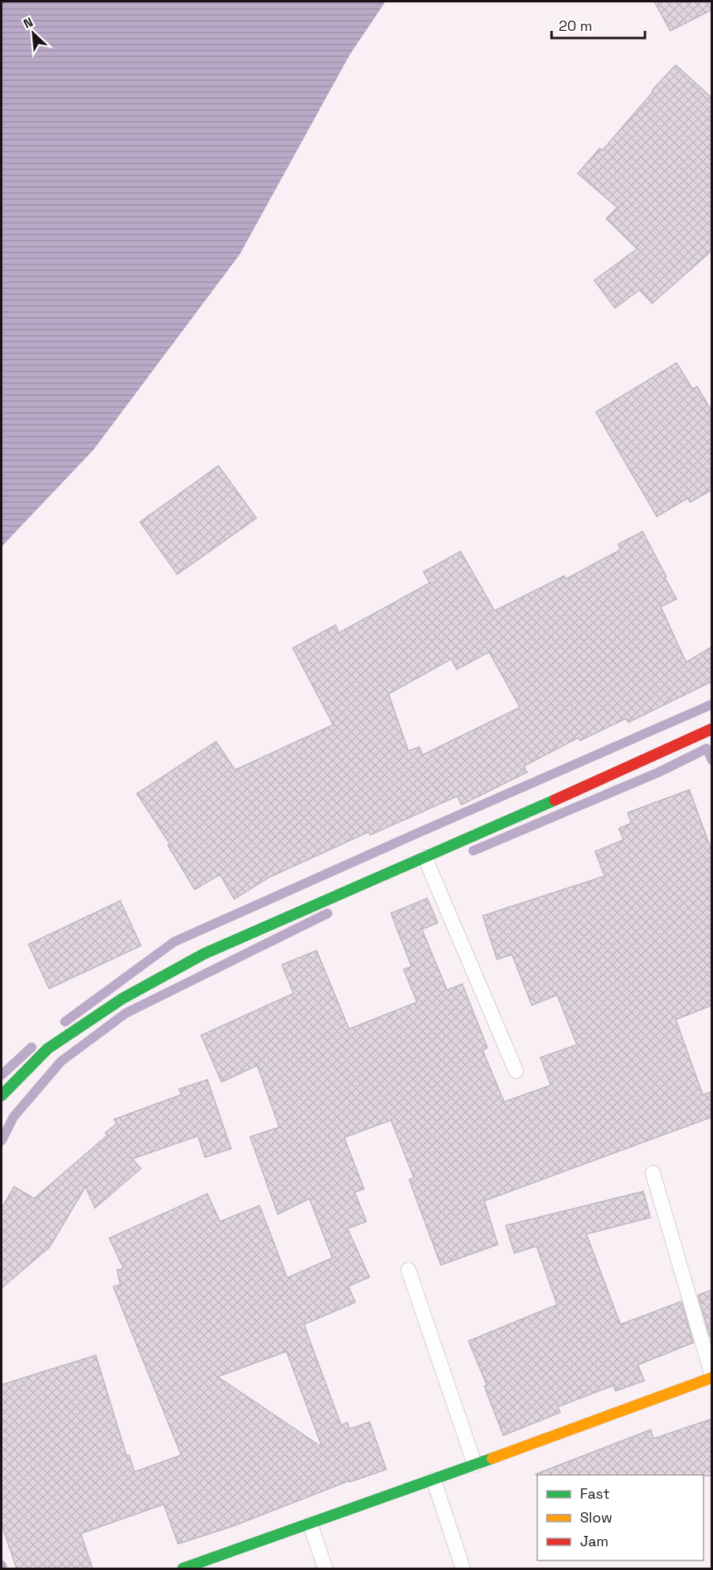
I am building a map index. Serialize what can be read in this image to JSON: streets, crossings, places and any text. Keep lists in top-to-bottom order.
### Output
{
  "legend": ["Fast", "Slow", "Jam"],
  "scale_bar": "20 m",
  "north": "top left"
}
